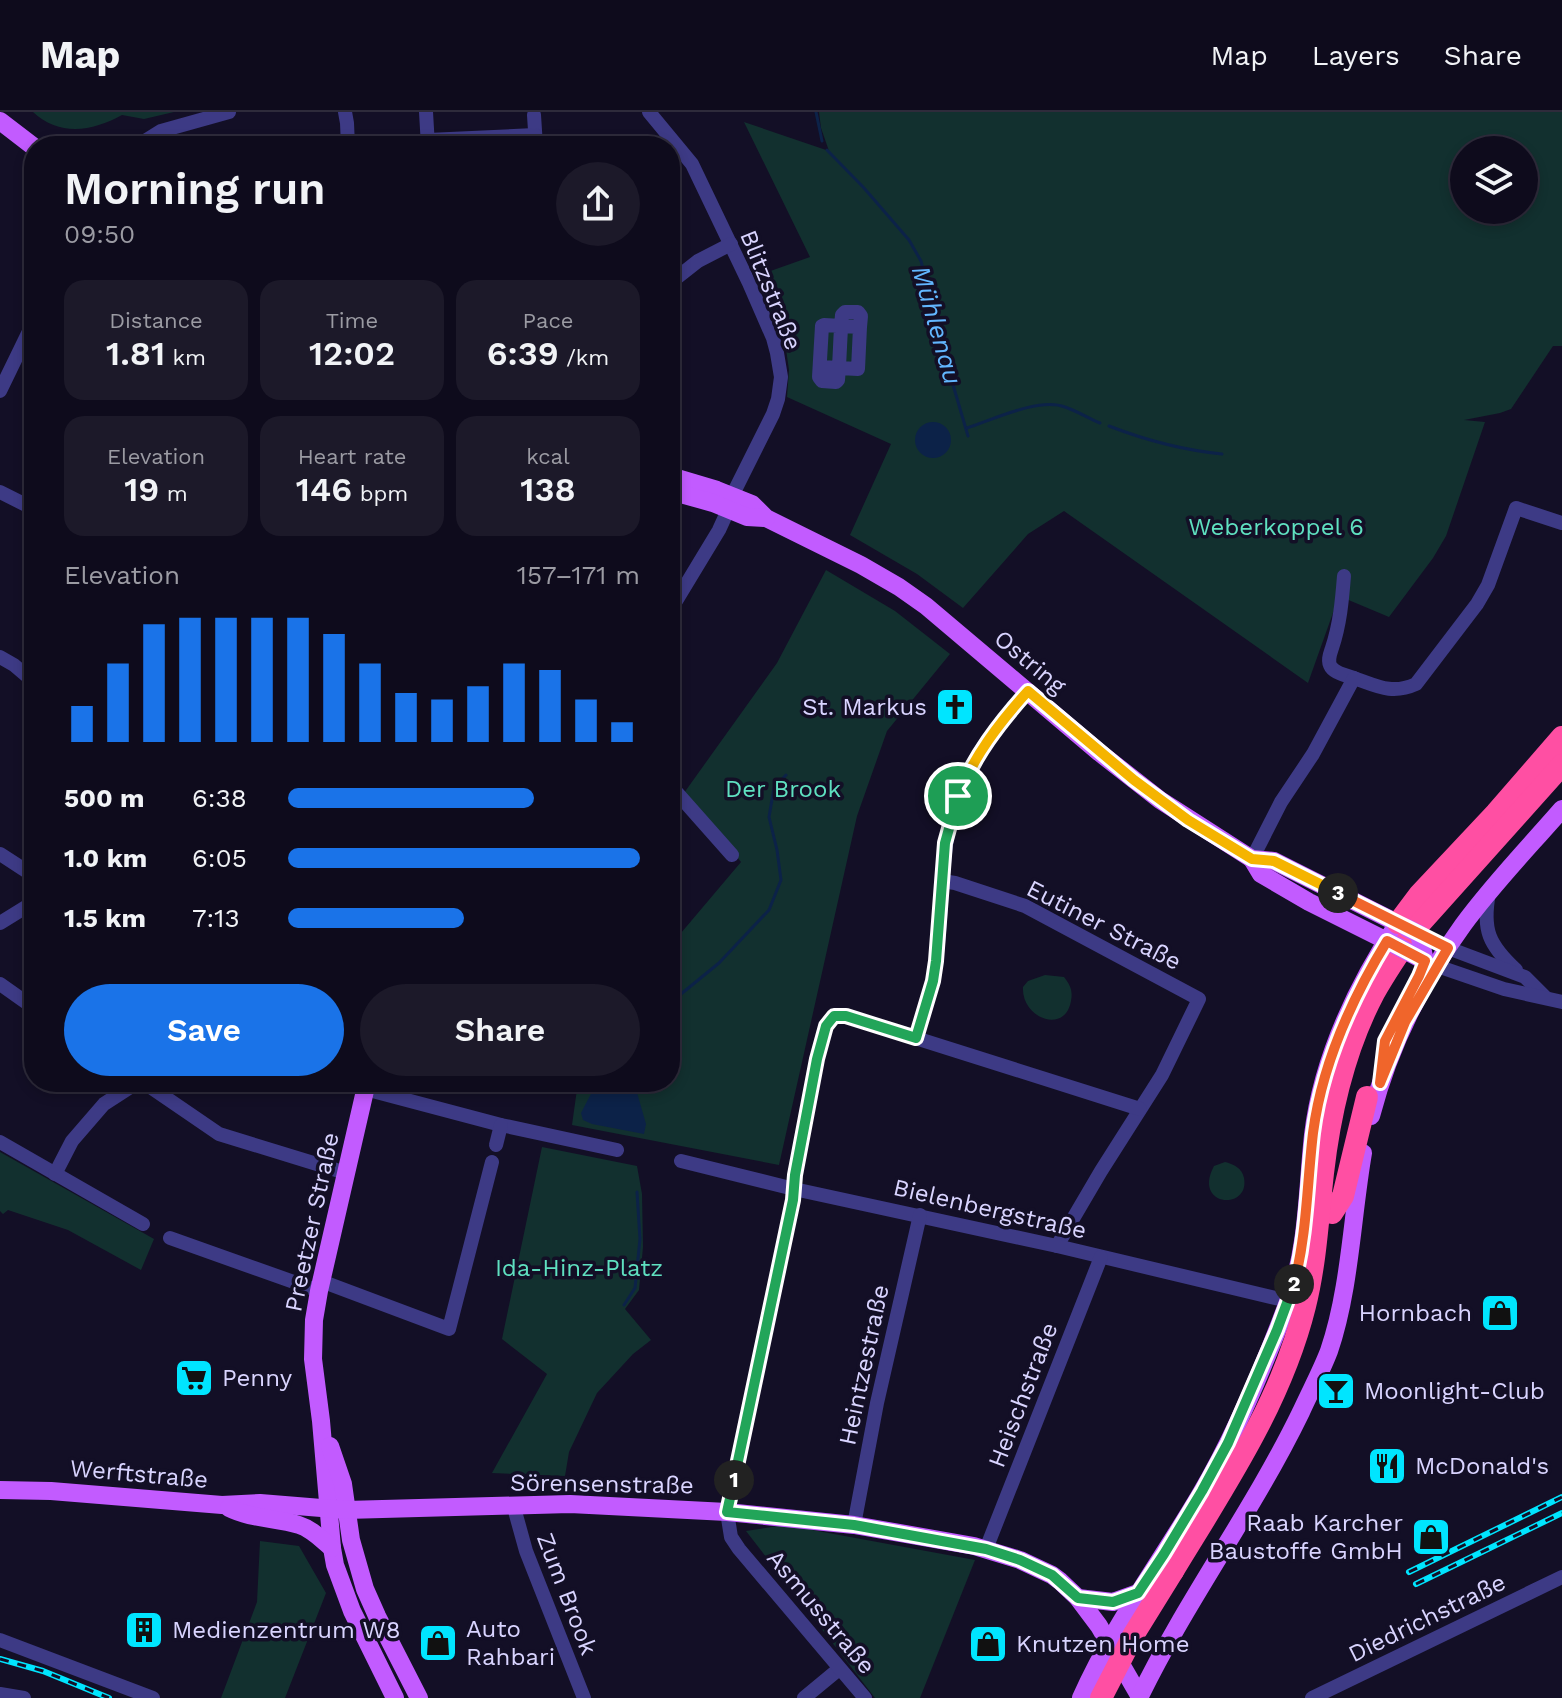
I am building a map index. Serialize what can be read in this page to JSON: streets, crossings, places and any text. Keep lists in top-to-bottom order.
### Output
{
  "streets": {
    "main road": [
      "Ostring",
      "Preetzer Straße",
      "Werftstraße",
      "Sörensenstraße"
    ],
    "street": [
      "Blitzstraße",
      "Eutiner Straße",
      "Bielenbergstraße",
      "Heintzestraße",
      "Heischstraße",
      "Zum Brook",
      "Asmusstraße",
      "Diedrichstraße"
    ]
  },
  "crossings": [
    ["Blitzstraße", "Ostring"],
    ["Bielenbergstraße", "Heintzestraße"],
    ["Bielenbergstraße", "Heischstraße"],
    ["Preetzer Straße", "Werftstraße"],
    ["Preetzer Straße", "Sörensenstraße"],
    ["Heintzestraße", "Sörensenstraße"],
    ["Heischstraße", "Sörensenstraße"],
    ["Werftstraße", "Sörensenstraße"],
    ["Sörensenstraße", "Zum Brook"],
    ["Sörensenstraße", "Asmusstraße"]
  ],
  "water": ["Mühlenau"],
  "parks": ["Weberkoppel 6", "Der Brook", "Ida-Hinz-Platz"],
  "places": {
    "church": ["St. Markus"],
    "shop": [
      "Hornbach",
      "Raab Karcher Baustoffe GmbH",
      "Auto Rahbari",
      "Knutzen Home"
    ],
    "supermarket": ["Penny"],
    "bar": ["Moonlight-Club"],
    "restaurant": ["McDonald's"],
    "building": ["Medienzentrum W8"]
  },
  "page": {
    "header": "Map",
    "nav": ["Map", "Layers", "Share"],
    "heading": ["Morning run", "09:50"],
    "stats": [
      ["Distance", "1.81 km"],
      ["Time", "12:02"],
      ["Pace", "6:39 /km"],
      ["Elevation", "19 m"],
      ["Heart rate", "146 bpm"],
      ["kcal", "138"]
    ],
    "chart": ["Elevation", "157–171 m"],
    "list": [
      {
        "name": "500 m",
        "note": "6:38"
      },
      {
        "name": "1.0 km",
        "note": "6:05"
      },
      {
        "name": "1.5 km",
        "note": "7:13"
      }
    ],
    "pins": ["3", "2", "1"],
    "buttons": ["Save", "Share"]
  }
}
